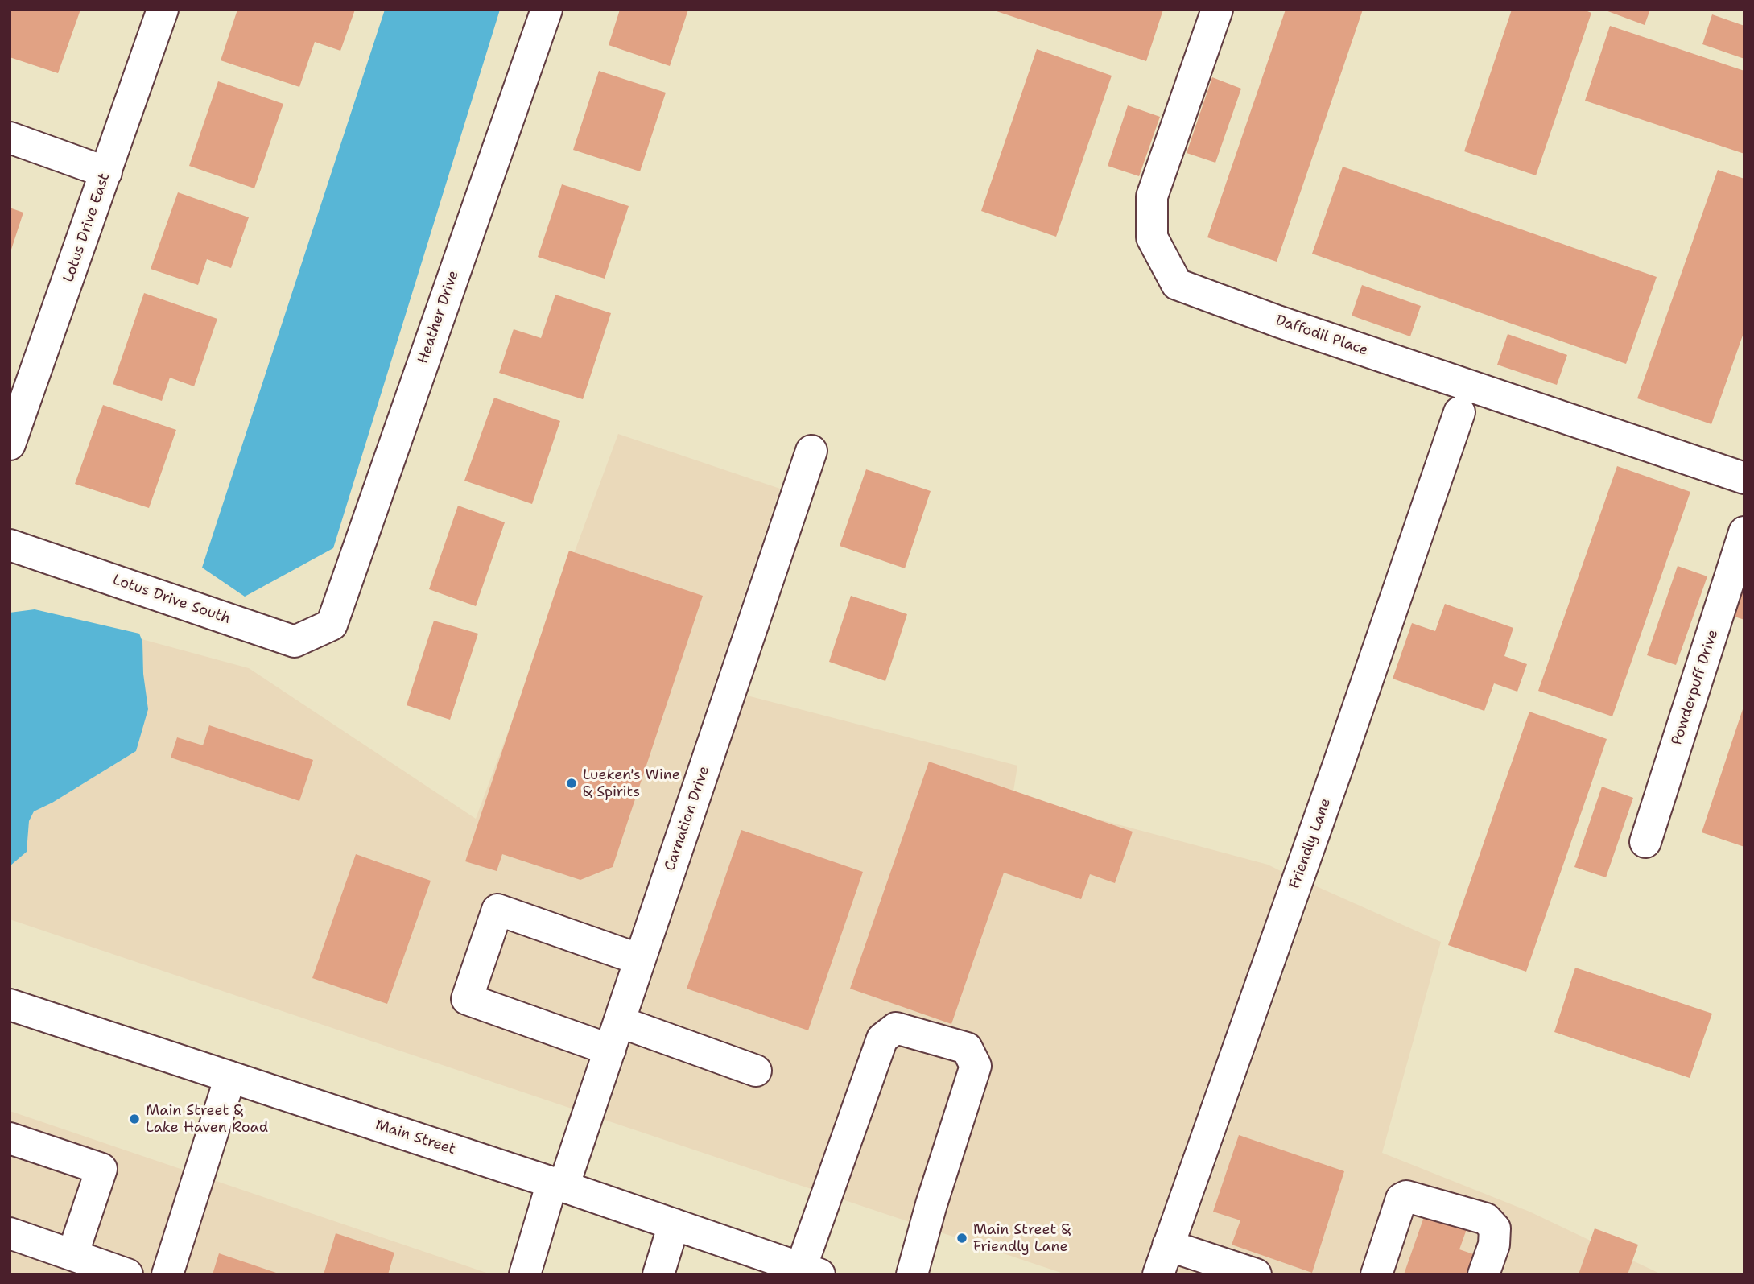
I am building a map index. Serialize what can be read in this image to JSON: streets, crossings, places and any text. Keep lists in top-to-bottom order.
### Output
{
  "streets": {
    "street": [
      "Lotus Drive East",
      "Heather Drive",
      "Daffodil Place",
      "Lotus Drive South",
      "Powderpuff Drive",
      "Carnation Drive",
      "Friendly Lane",
      "Main Street"
    ]
  },
  "crossings": [
    ["Heather Drive", "Lotus Drive South"],
    ["Carnation Drive", "Main Street"]
  ],
  "places": ["Lueken's Wine & Spirits", "Main Street & Lake Haven Road", "Main Street & Friendly Lane"]
}
